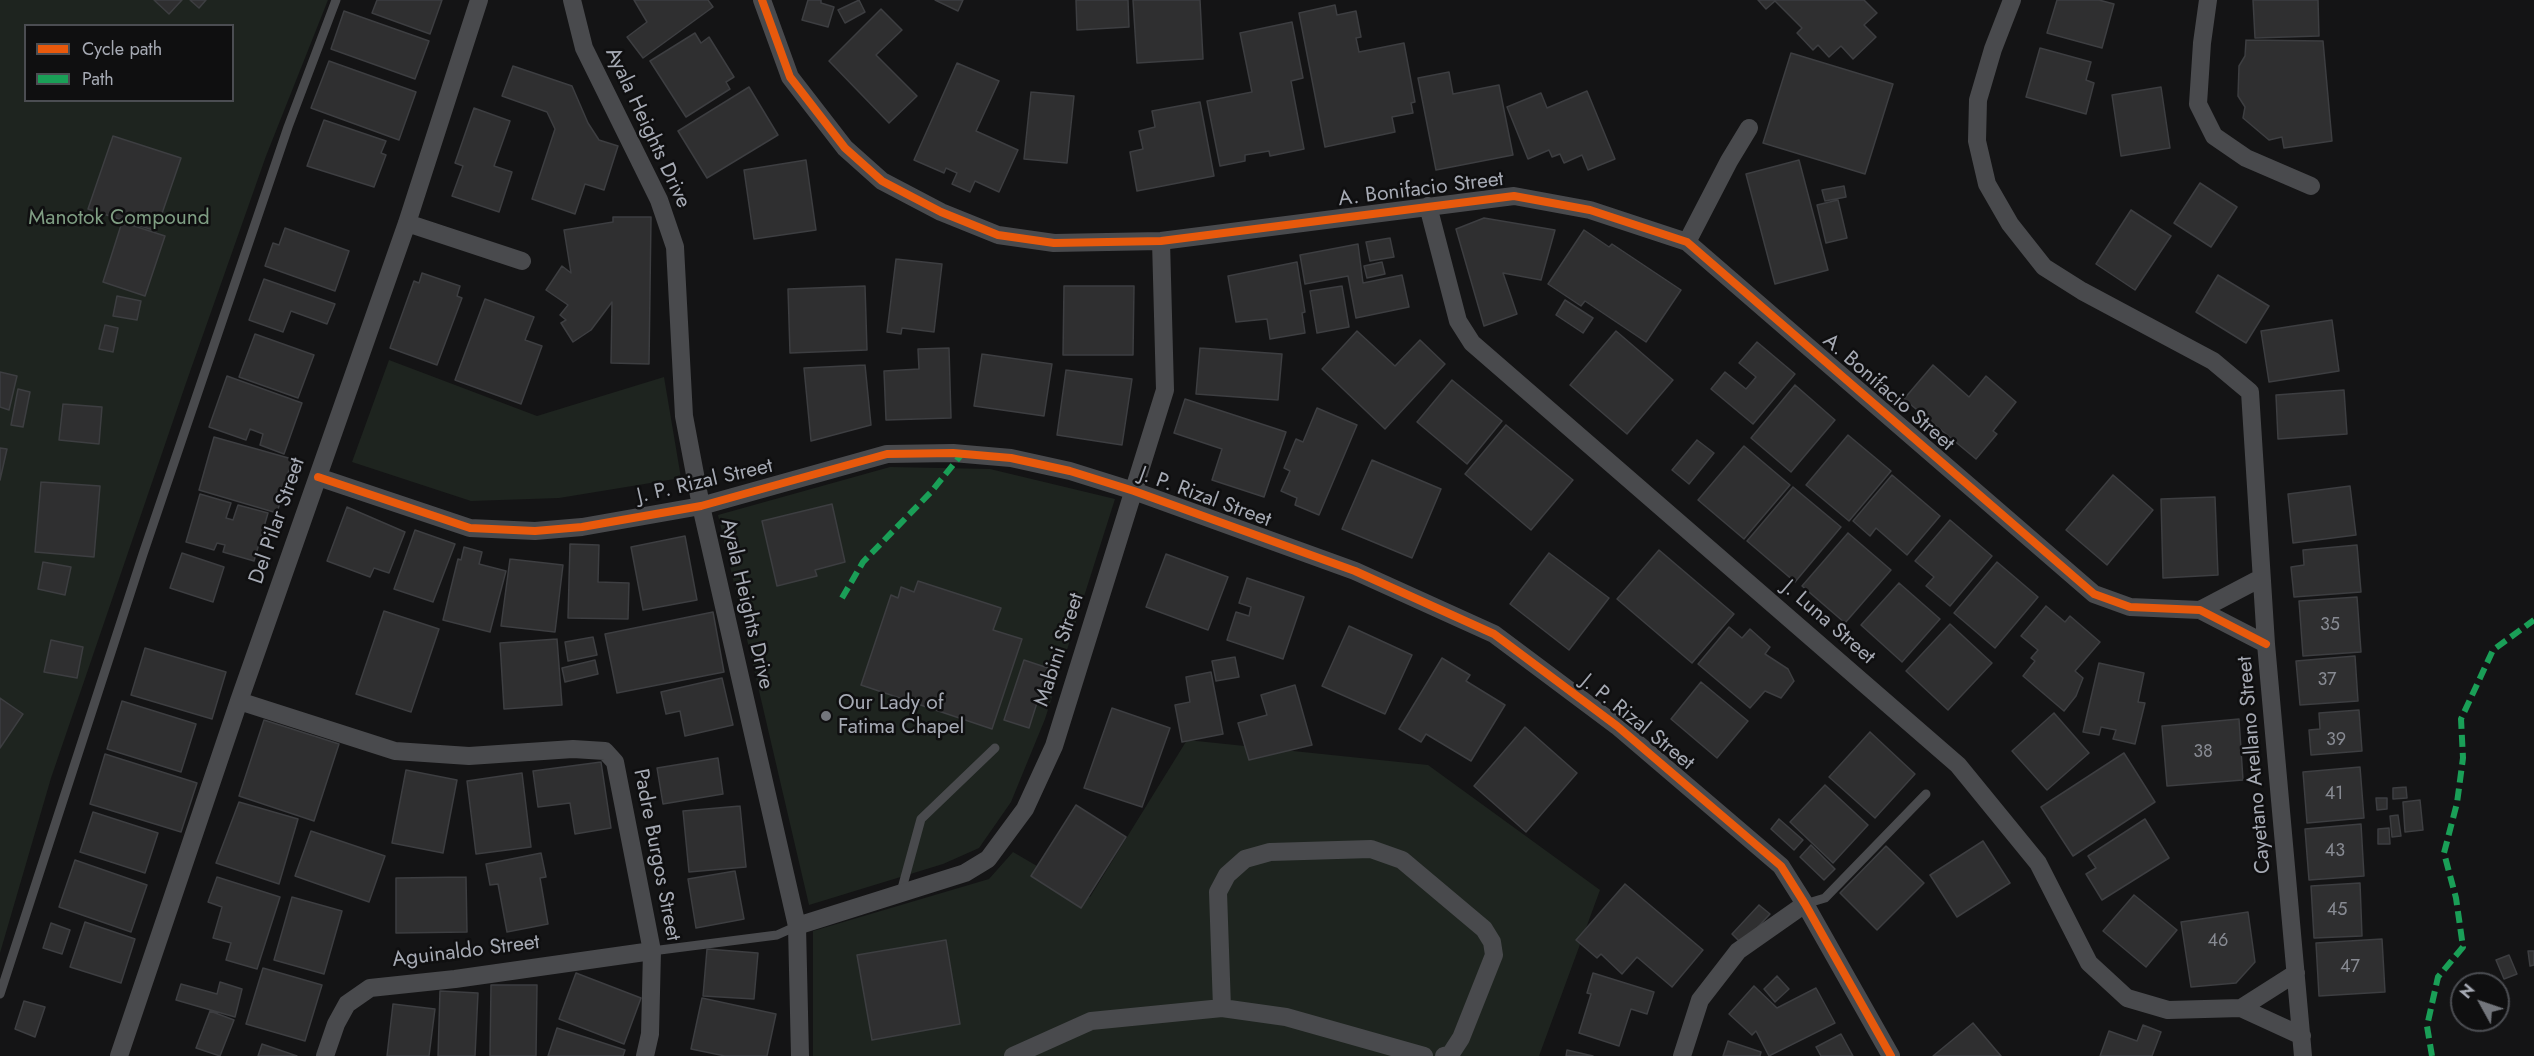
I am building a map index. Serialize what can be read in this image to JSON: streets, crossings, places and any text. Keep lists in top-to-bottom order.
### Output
{
  "streets": {
    "street": [
      "Ayala Heights Drive",
      "A. Bonifacio Street",
      "J. P. Rizal Street",
      "Del Pilar Street",
      "J. Luna Street",
      "Mabini Street",
      "Cayetano Arellano Street",
      "Padre Burgos Street",
      "Aguinaldo Street"
    ]
  },
  "crossings": [
    ["Ayala Heights Drive", "J. P. Rizal Street"],
    ["Ayala Heights Drive", "Mabini Street"],
    ["A. Bonifacio Street", "J. Luna Street"],
    ["A. Bonifacio Street", "Mabini Street"],
    ["A. Bonifacio Street", "Cayetano Arellano Street"],
    ["J. P. Rizal Street", "Del Pilar Street"],
    ["J. P. Rizal Street", "Mabini Street"],
    ["Del Pilar Street", "Padre Burgos Street"],
    ["J. Luna Street", "Cayetano Arellano Street"],
    ["Padre Burgos Street", "Aguinaldo Street"]
  ],
  "parks": ["Manotok Compound"],
  "places": ["Our Lady of Fatima Chapel"],
  "house_numbers": [
    "35",
    "37",
    "39",
    "38",
    "41",
    "43",
    "45",
    "46",
    "47"
  ],
  "legend": ["Cycle path", "Path"],
  "north": "top left"
}
